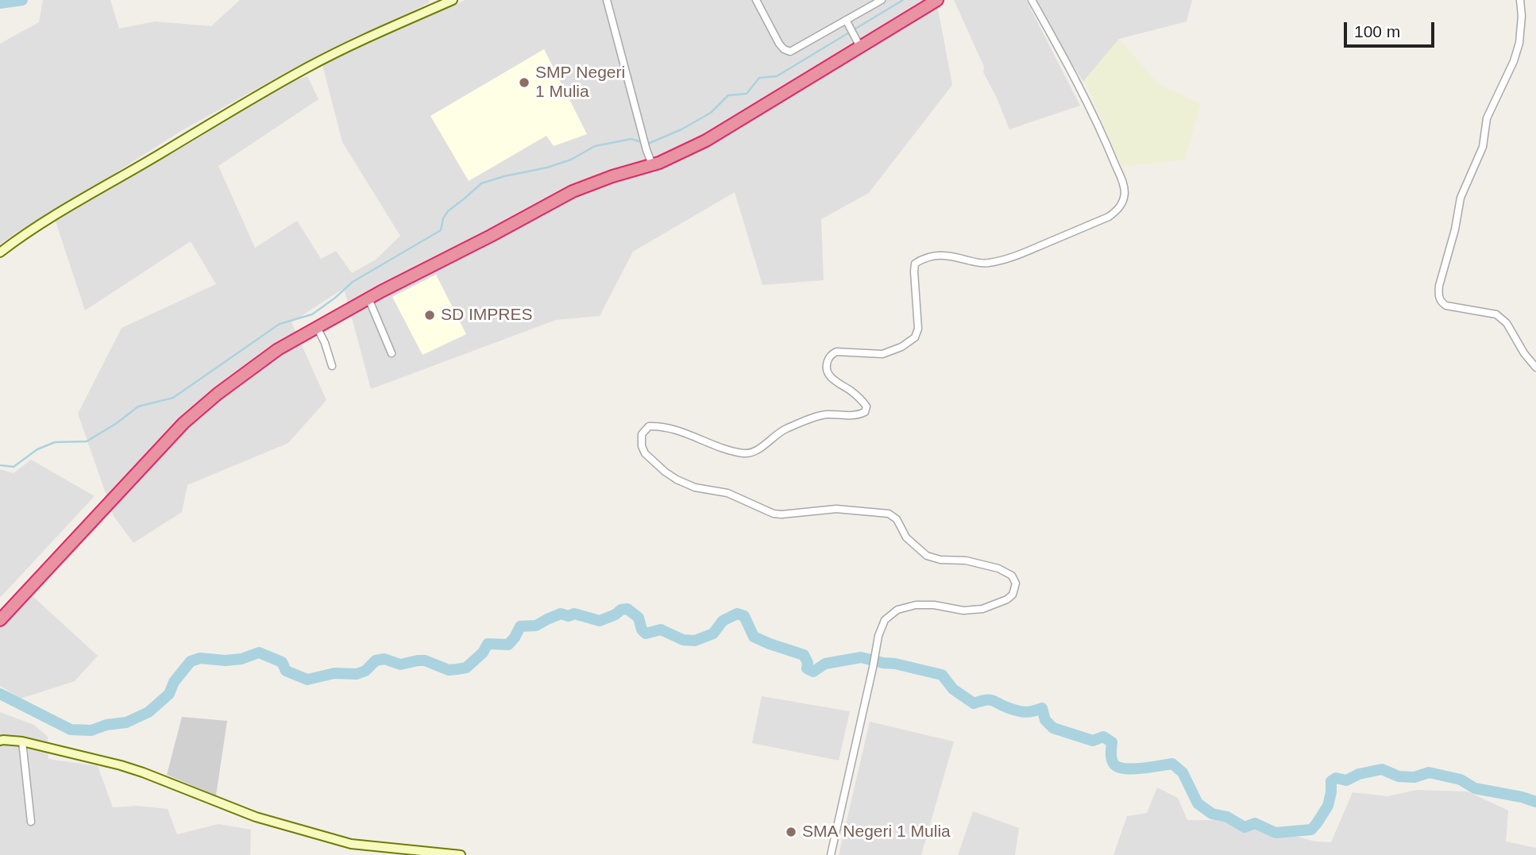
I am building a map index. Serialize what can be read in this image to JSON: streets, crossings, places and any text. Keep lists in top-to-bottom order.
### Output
{
  "places": ["SMP Negeri 1 Mulia", "SD IMPRES", "SMA Negeri 1 Mulia"],
  "scale_bar": "100 m"
}
